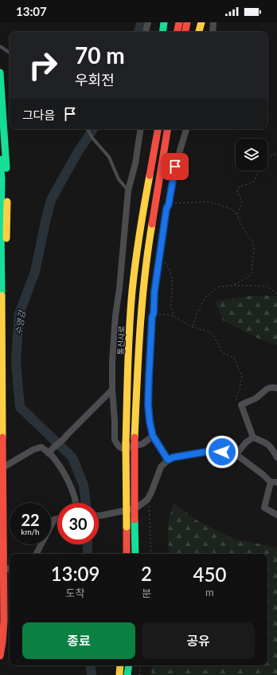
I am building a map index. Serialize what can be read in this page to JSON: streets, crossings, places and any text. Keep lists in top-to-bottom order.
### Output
{
  "streets": {
    "main road": ["통신사로"]
  },
  "water": ["수영강"],
  "page": {
    "status": "13:07",
    "turn": ["70 m", "우회전"],
    "then": "그다음",
    "speed": "22 km/h",
    "limit": "30",
    "eta": [
      "13:09",
      "도착",
      "2",
      "분",
      "450",
      "m"
    ],
    "buttons": ["종료", "공유"]
  }
}
